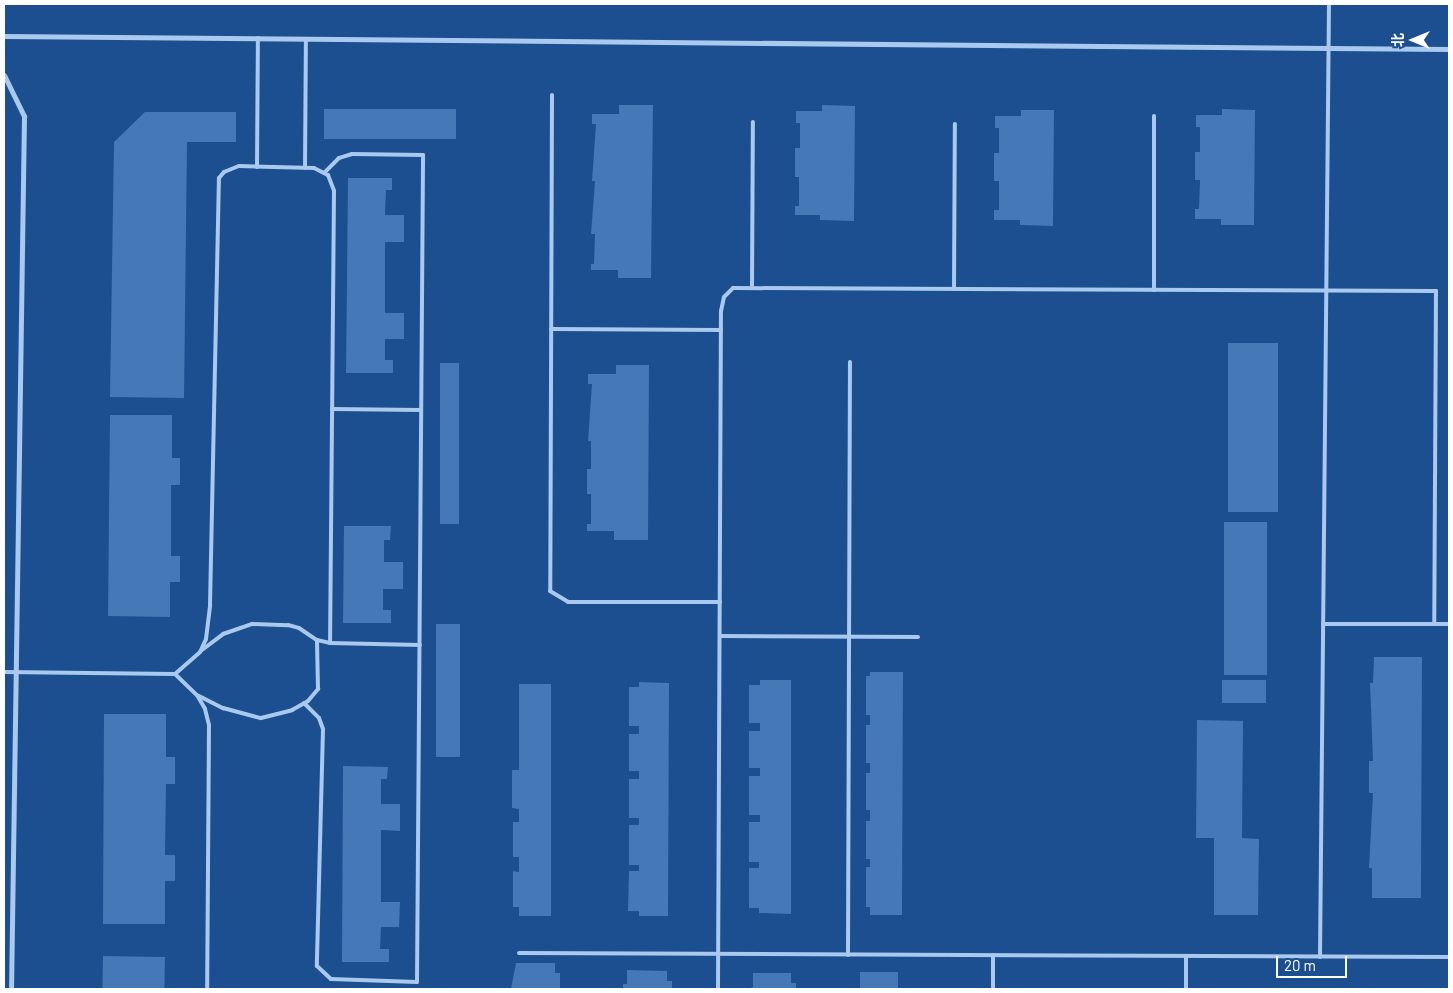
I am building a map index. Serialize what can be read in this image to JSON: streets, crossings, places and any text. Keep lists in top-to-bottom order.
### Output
{
  "scale_bar": "20 m",
  "north": "left"
}
